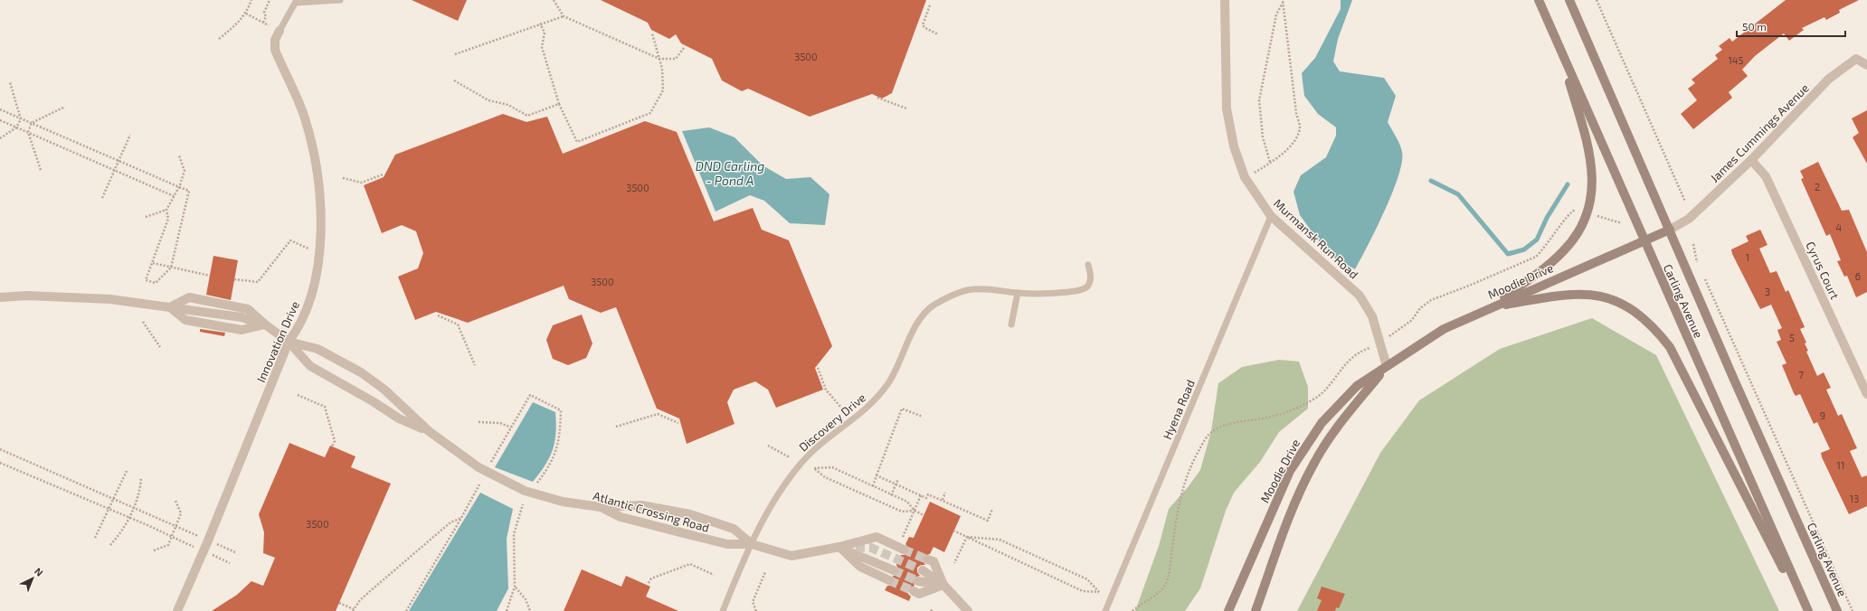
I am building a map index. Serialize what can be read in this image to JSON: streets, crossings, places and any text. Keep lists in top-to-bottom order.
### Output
{
  "streets": {
    "main road": ["Moodie Drive", "Carling Avenue"],
    "street": [
      "James Cummings Avenue",
      "Murmansk Run Road",
      "Cyrus Court",
      "Innovation Drive",
      "Atlantic Crossing Road"
    ],
    "lane": ["Hyena Road", "Discovery Drive"]
  },
  "crossings": [
    ["James Cummings Avenue", "Cyrus Court"],
    ["James Cummings Avenue", "Moodie Drive"],
    ["James Cummings Avenue", "Carling Avenue"],
    ["Murmansk Run Road", "Moodie Drive"],
    ["Murmansk Run Road", "Hyena Road"],
    ["Moodie Drive", "Carling Avenue"],
    ["Innovation Drive", "Atlantic Crossing Road"],
    ["Discovery Drive", "Atlantic Crossing Road"]
  ],
  "water": ["DND Carling - Pond A"],
  "house_numbers": [
    "3500",
    "145",
    "2",
    "3500",
    "4",
    "1",
    "6",
    "3500",
    "3",
    "5",
    "7",
    "9",
    "11",
    "13",
    "3500"
  ],
  "scale_bar": "50 m",
  "north": "top right"
}
